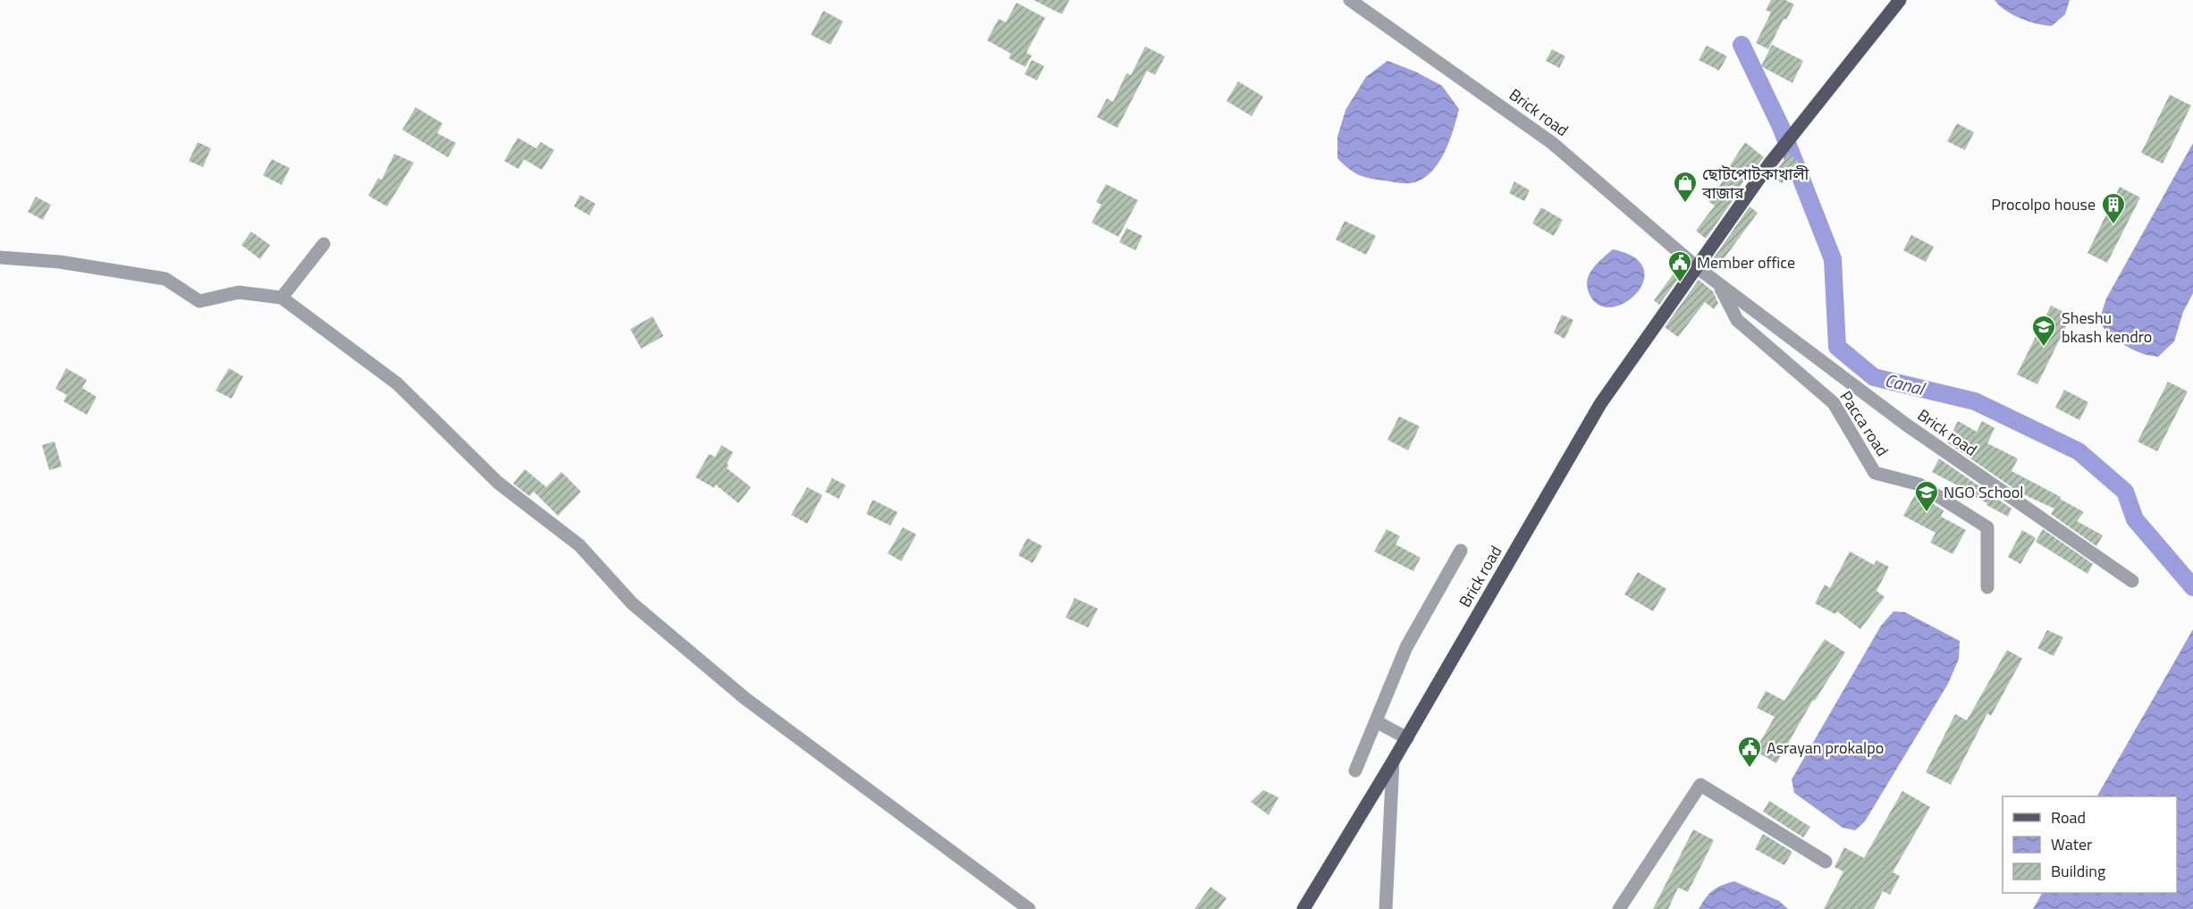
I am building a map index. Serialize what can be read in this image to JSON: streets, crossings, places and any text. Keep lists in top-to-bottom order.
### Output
{
  "streets": {
    "main road": ["Brick road"],
    "street": ["Pacca road"]
  },
  "crossings": [
    ["Brick road", "Pacca road"]
  ],
  "water": ["Canal"],
  "places": {
    "shop": ["ছোটপোটকাখালী বাজার"],
    "building": ["Procolpo house"],
    "public building": ["Member office", "Asrayan prokalpo"],
    "school or university": ["Sheshu bkash kendro", "NGO School"]
  },
  "legend": ["Road", "Water", "Building"]
}
